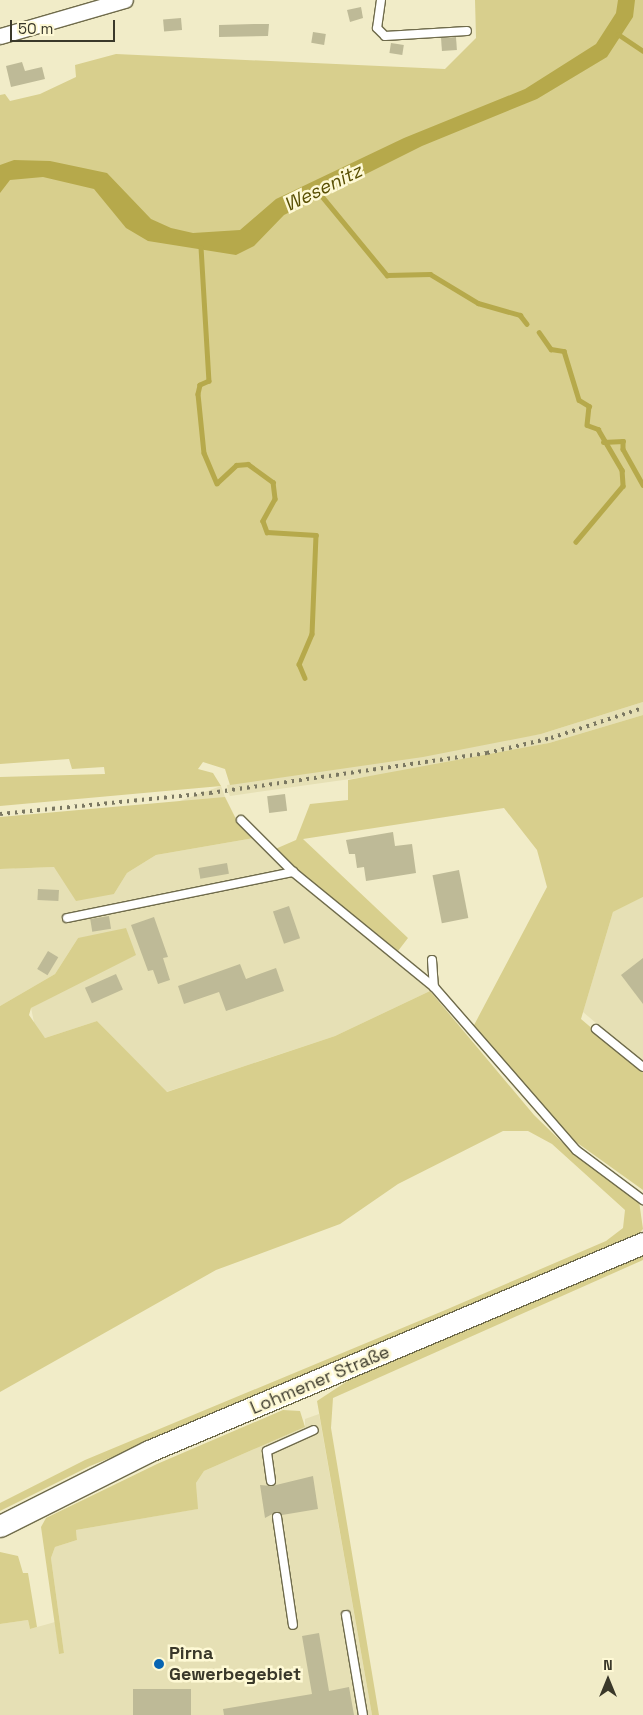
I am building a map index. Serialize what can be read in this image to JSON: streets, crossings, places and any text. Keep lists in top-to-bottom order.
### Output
{
  "streets": {
    "main road": ["Lohmener Straße"]
  },
  "water": ["Wesenitz"],
  "places": ["Pirna Gewerbegebiet"],
  "scale_bar": "50 m",
  "north": "top"
}
